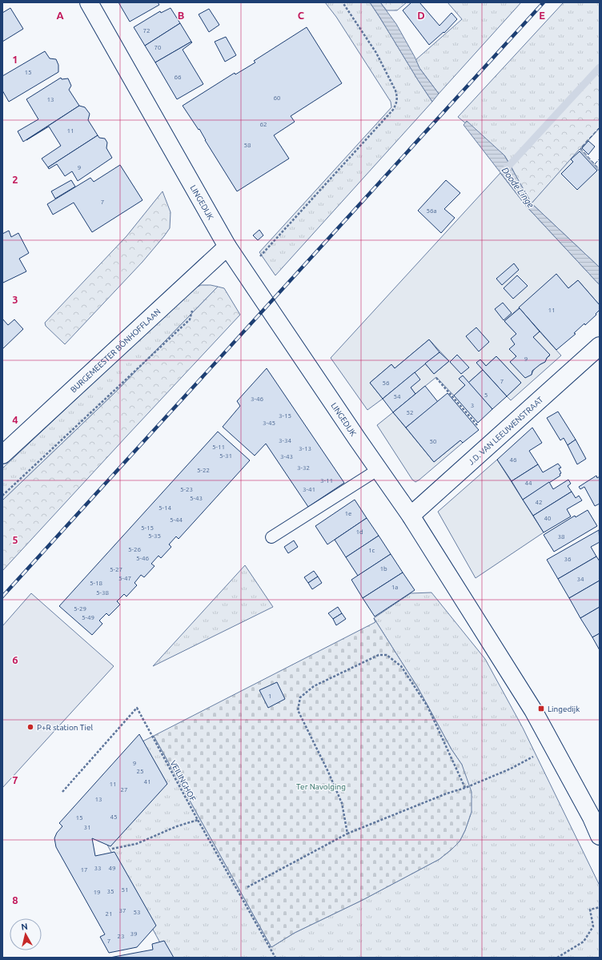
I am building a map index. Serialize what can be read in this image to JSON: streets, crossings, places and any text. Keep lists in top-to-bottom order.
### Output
{
  "streets": {
    "street": ["LINGEDIJK", "BURGEMEESTER BÖNHOFFLAAN", "J.D. VAN LEEUWENSTRAAT"],
    "path": ["VEILINGHOF"]
  },
  "crossings": [
    ["LINGEDIJK", "BURGEMEESTER BÖNHOFFLAAN"],
    ["LINGEDIJK", "J.D. VAN LEEUWENSTRAAT"]
  ],
  "water": ["Doode Linge"],
  "parks": ["Ter Navolging"],
  "places": {
    "transit": ["Lingedijk"],
    "other": ["P+R station Tiel"]
  },
  "house_numbers": [
    "72",
    "70",
    "15",
    "66",
    "60",
    "13",
    "62",
    "11",
    "58",
    "9",
    "7",
    "56a",
    "11",
    "9",
    "7",
    "56",
    "5",
    "54",
    "3-46",
    "3",
    "52",
    "3-15",
    "3-45",
    "3-34",
    "50",
    "5-11",
    "3-13",
    "5-31",
    "3-43",
    "46",
    "3-32",
    "5-22",
    "3-11",
    "44",
    "5-23",
    "3-41",
    "5-43",
    "42",
    "5-14",
    "1e",
    "40",
    "5-44",
    "5-15",
    "1d",
    "5-35",
    "38",
    "5-26",
    "1c",
    "5-46",
    "36",
    "1b",
    "5-27",
    "5-47",
    "34",
    "5-18",
    "1a",
    "5-38",
    "5-29",
    "5-49",
    "1",
    "9",
    "25",
    "41",
    "11",
    "27",
    "13",
    "45",
    "15",
    "31",
    "33",
    "49",
    "17",
    "51",
    "35",
    "19",
    "37",
    "53",
    "21",
    "39",
    "23",
    "7"
  ],
  "north": "top",
  "grid": {
    "columns": [
      "A",
      "B",
      "C",
      "D",
      "E"
    ],
    "rows": [
      "1",
      "2",
      "3",
      "4",
      "5",
      "6",
      "7",
      "8"
    ]
  }
}
